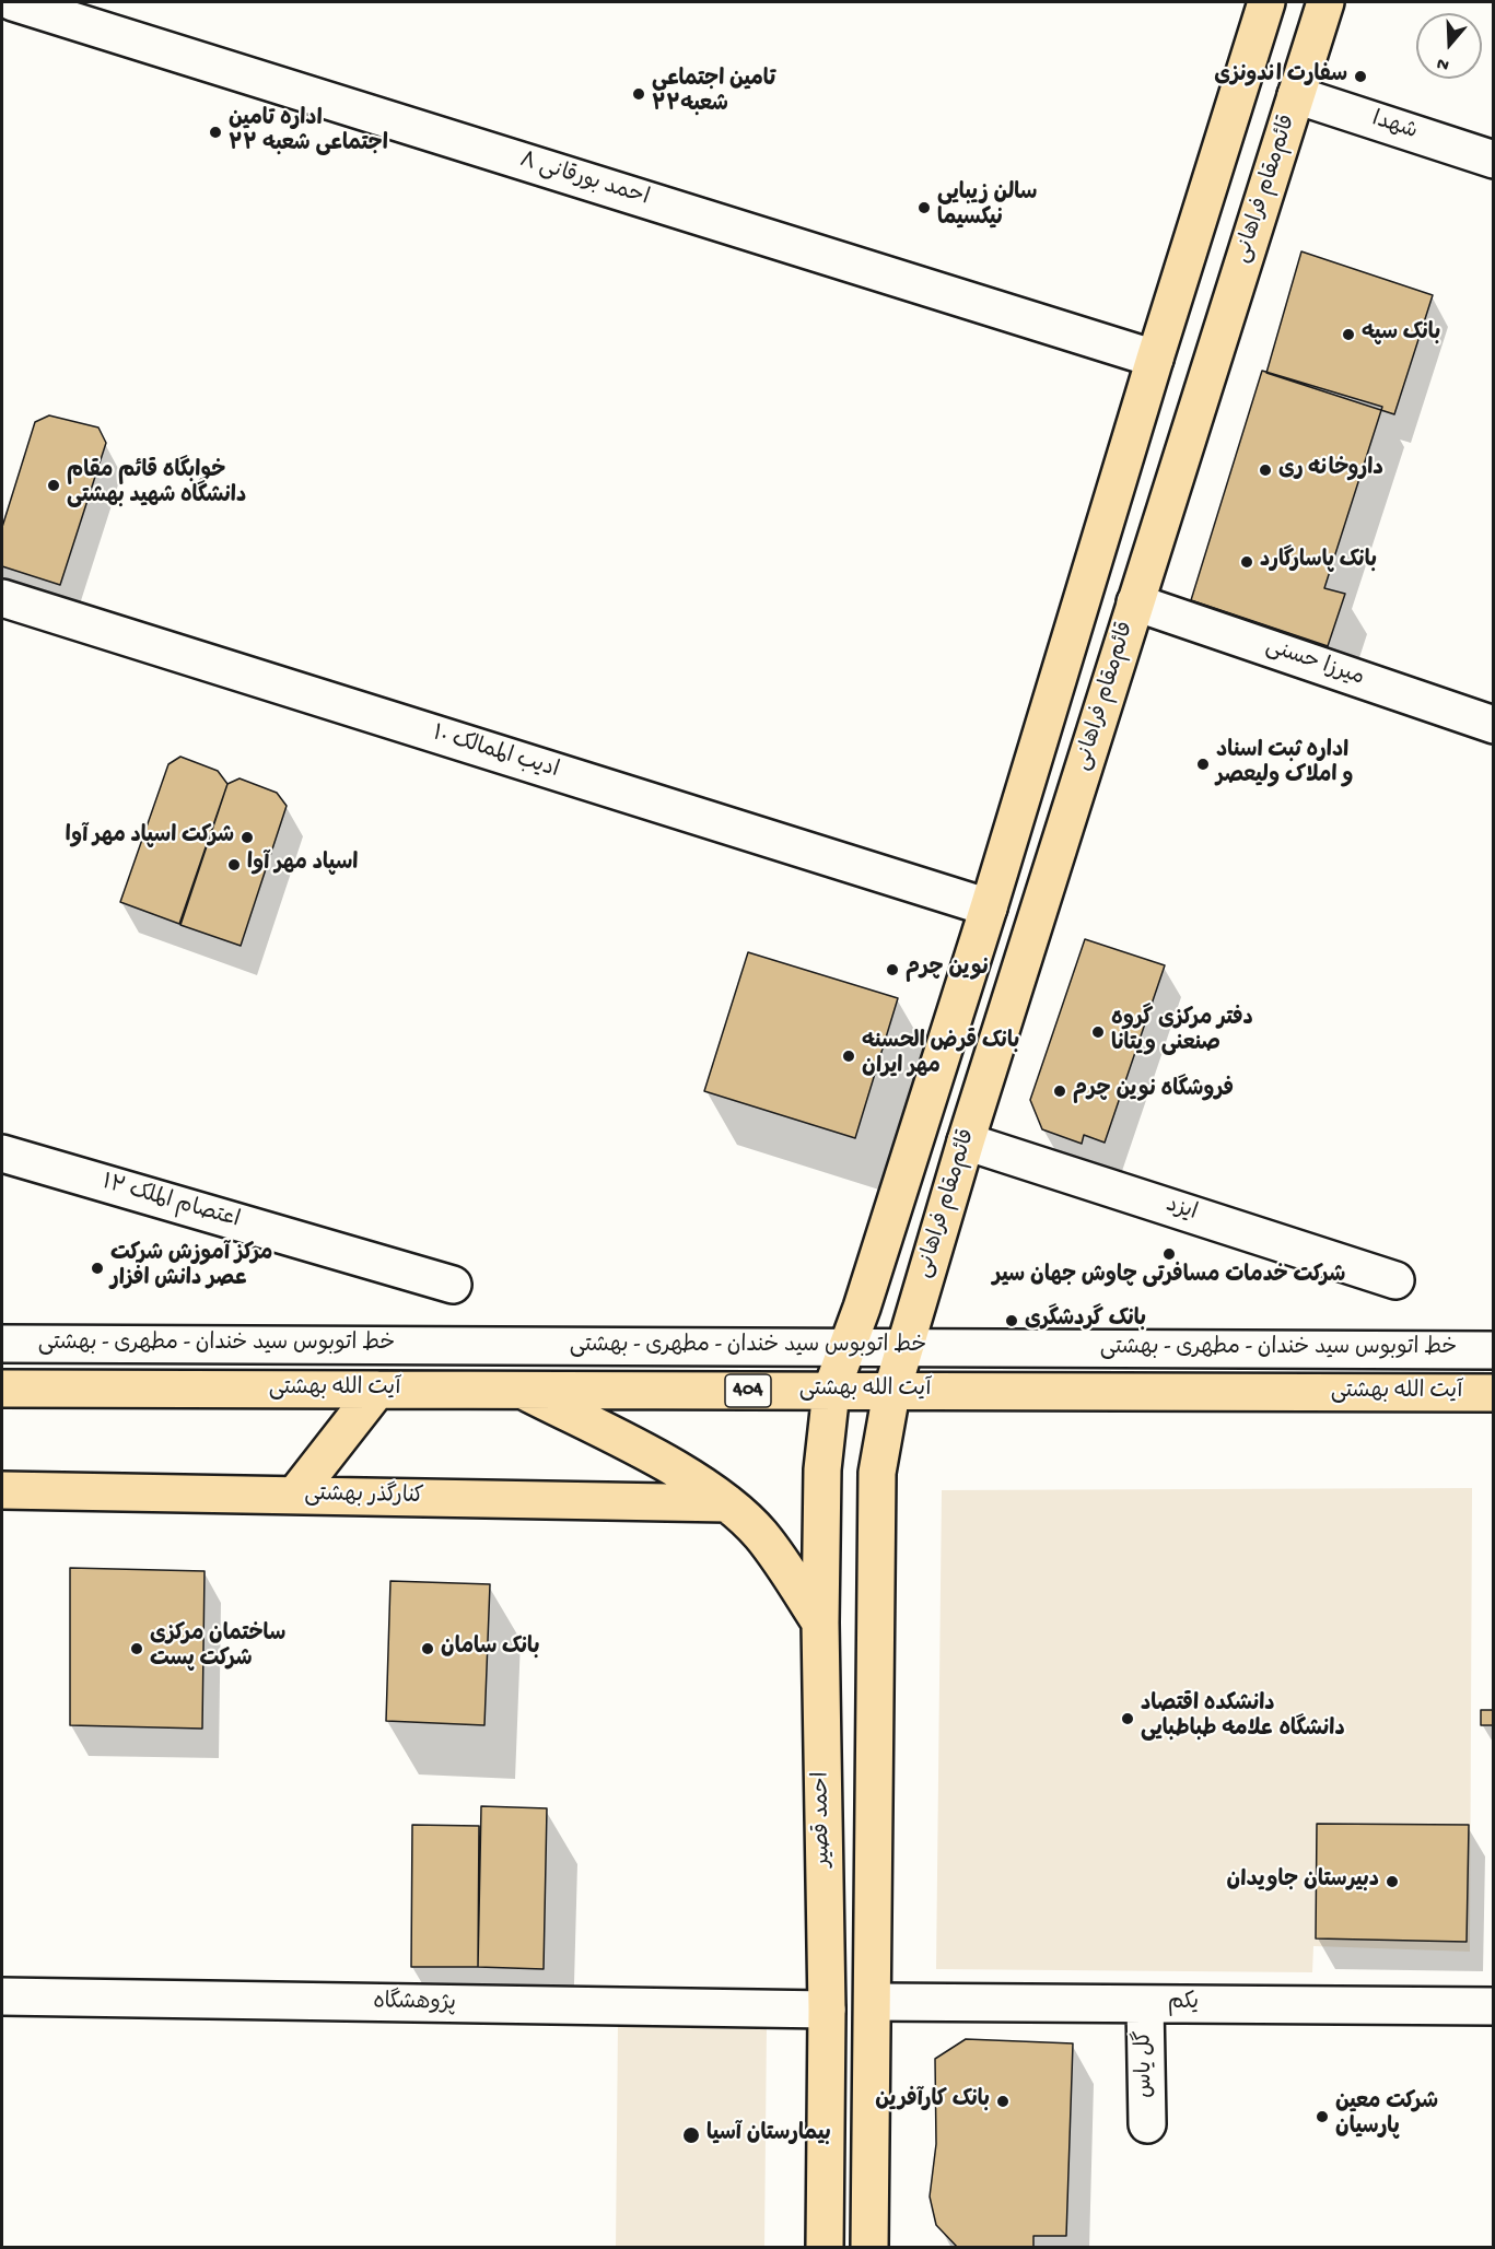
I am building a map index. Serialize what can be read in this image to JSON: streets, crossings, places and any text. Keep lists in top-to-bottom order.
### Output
{
  "streets": {
    "main road": [
      "قائم‌مقام فراهانی",
      "آیت الله بهشتی",
      "404",
      "کنارگذر بهشتی",
      "احمد قصیر"
    ],
    "street": [
      "شهدا",
      "احمد بورقانی ۸",
      "میرزا حسنی",
      "ادیب الممالک ۱۰",
      "اعتصام الملک ۱۲",
      "ایزد",
      "خط اتوبوس سید خندان - مطهری - بهشتی",
      "پژوهشگاه",
      "یکم",
      "گل یاس"
    ]
  },
  "crossings": [
    ["شهدا", "قائم‌مقام فراهانی"],
    ["قائم‌مقام فراهانی", "میرزا حسنی"],
    ["قائم‌مقام فراهانی", "ایزد"],
    ["قائم‌مقام فراهانی", "خط اتوبوس سید خندان - مطهری - بهشتی"],
    ["قائم‌مقام فراهانی", "آیت الله بهشتی"],
    ["آیت الله بهشتی", "احمد قصیر"],
    ["احمد قصیر", "پژوهشگاه"],
    ["یکم", "گل یاس"]
  ],
  "places": [
    "سفارت اندونزی",
    "تامین اجتماعی شعبه۲۲",
    "اداره تامین اجتماعی شعبه ۲۲",
    "سالن زیبایی نیکسیما",
    "بانک سپه",
    "داروخانه ری",
    "خوابگاه قائم مقام دانشگاه شهید بهشتی",
    "بانک پاسارگارد",
    "اداره ثبت اسناد و املاک ولیعصر",
    "شرکت اسپاد مهر آوا",
    "اسپاد مهر آوا",
    "نوین چرم",
    "دفتر مرکزی گروه صنعنی ویتانا",
    "بانک قرض الحسنه مهر ایران",
    "فروشگاه نوین چرم",
    "شرکت خدمات مسافرتی چاوش جهان سیر",
    "مرکز آموزش شرکت عصر دانش افزار",
    "بانک گردشگری",
    "ساختمان مرکزی شرکت پست",
    "بانک سامان",
    "دانشکده اقتصاد دانشگاه علامه طباطبایی",
    "دبیرستان جاویدان",
    "بانک کارآفرین",
    "شرکت معین پارسیان",
    "بیمارستان آسیا"
  ],
  "north": "bottom"
}
